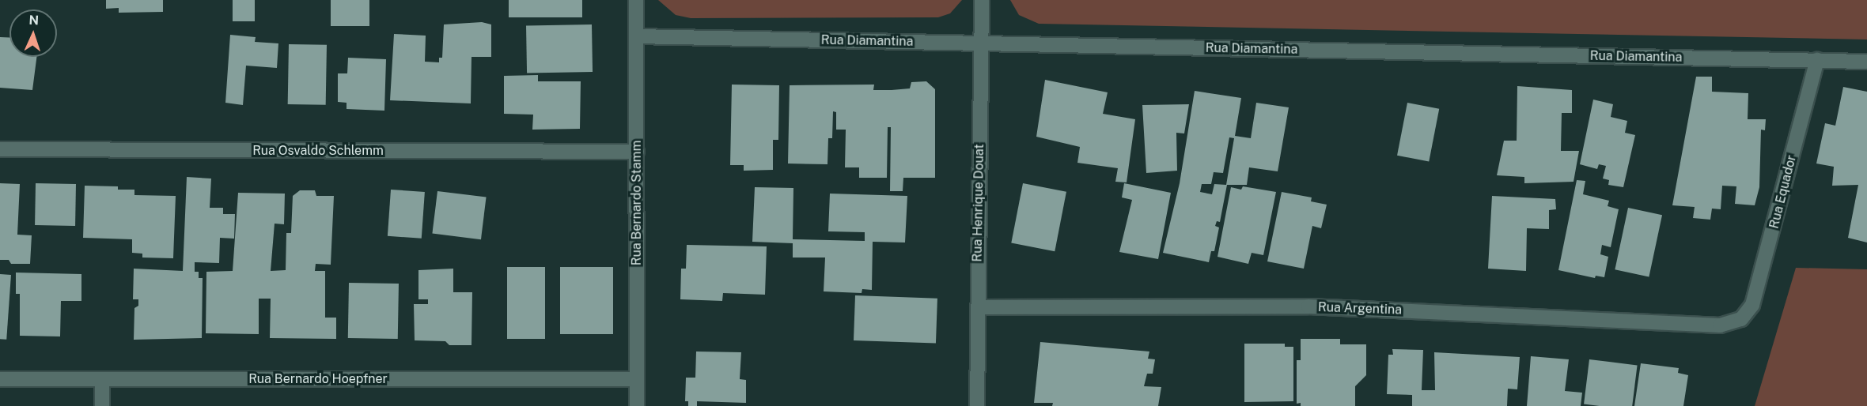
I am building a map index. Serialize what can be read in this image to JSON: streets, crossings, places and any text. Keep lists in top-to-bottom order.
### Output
{
  "streets": {
    "street": [
      "Rua Diamantina",
      "Rua Osvaldo Schlemm",
      "Rua Equador",
      "Rua Bernardo Stamm",
      "Rua Henrique Douat",
      "Rua Argentina",
      "Rua Bernardo Hoepfner"
    ]
  },
  "crossings": [
    ["Rua Diamantina", "Rua Equador"],
    ["Rua Diamantina", "Rua Bernardo Stamm"],
    ["Rua Diamantina", "Rua Henrique Douat"],
    ["Rua Osvaldo Schlemm", "Rua Bernardo Stamm"],
    ["Rua Equador", "Rua Argentina"],
    ["Rua Bernardo Stamm", "Rua Bernardo Hoepfner"],
    ["Rua Henrique Douat", "Rua Argentina"]
  ],
  "north": "top"
}
